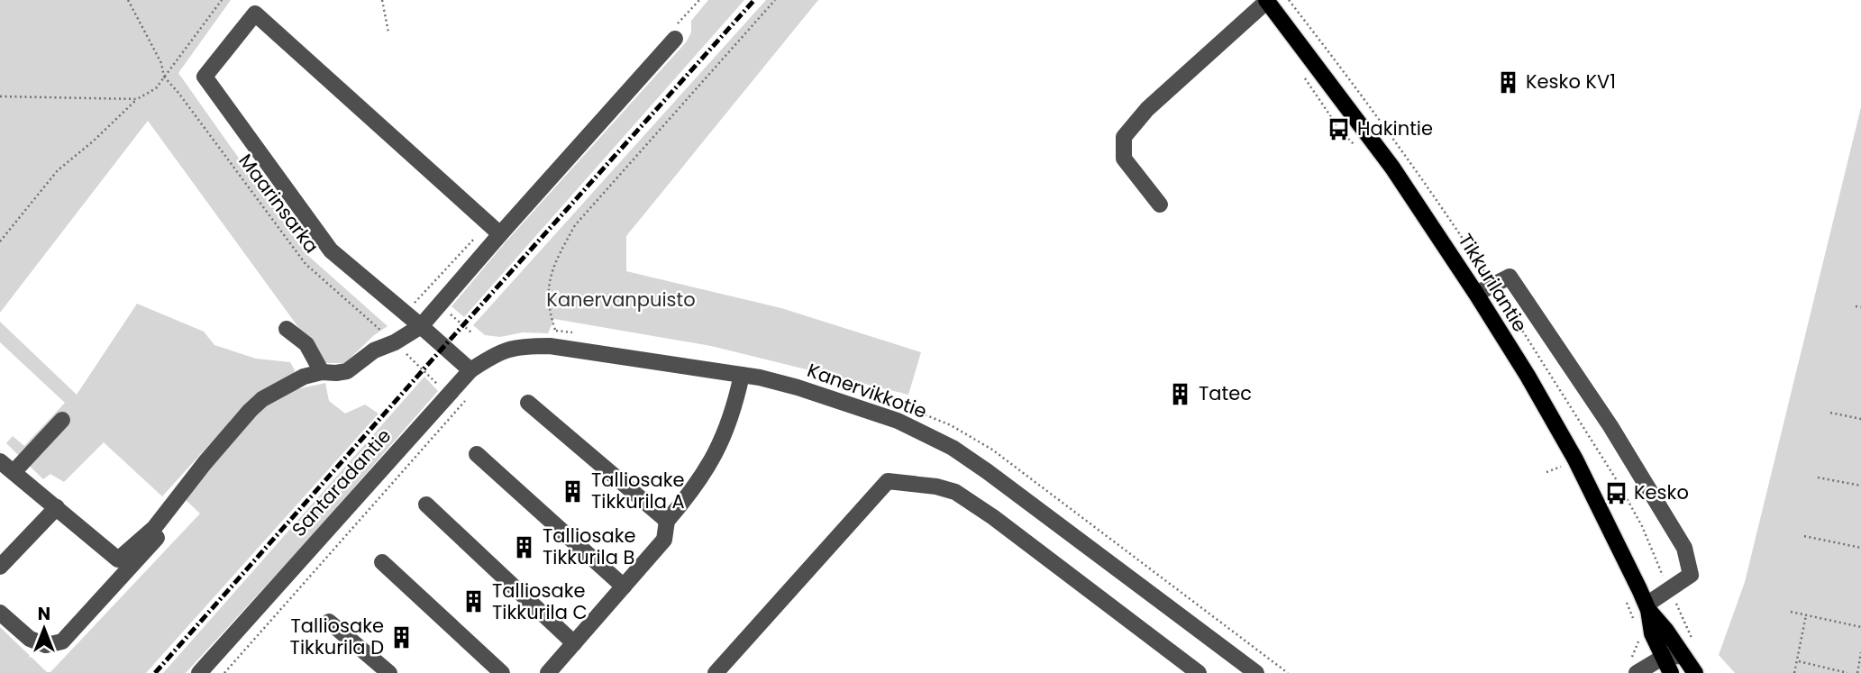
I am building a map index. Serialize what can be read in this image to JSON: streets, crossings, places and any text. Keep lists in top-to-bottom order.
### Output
{
  "streets": {
    "main road": ["Tikkurilantie"],
    "street": ["Kanervikkotie", "Santaradantie"],
    "path": ["Maarinsarka"]
  },
  "crossings": [
    ["Maarinsarka", "Santaradantie"],
    ["Kanervikkotie", "Santaradantie"]
  ],
  "parks": ["Kanervanpuisto"],
  "places": {
    "building": [
      "Kesko KV1",
      "Tatec",
      "Talliosake Tikkurila A",
      "Talliosake Tikkurila B",
      "Talliosake Tikkurila C",
      "Talliosake Tikkurila D"
    ],
    "bus stop": ["Hakintie", "Kesko"]
  },
  "north": "top"
}
